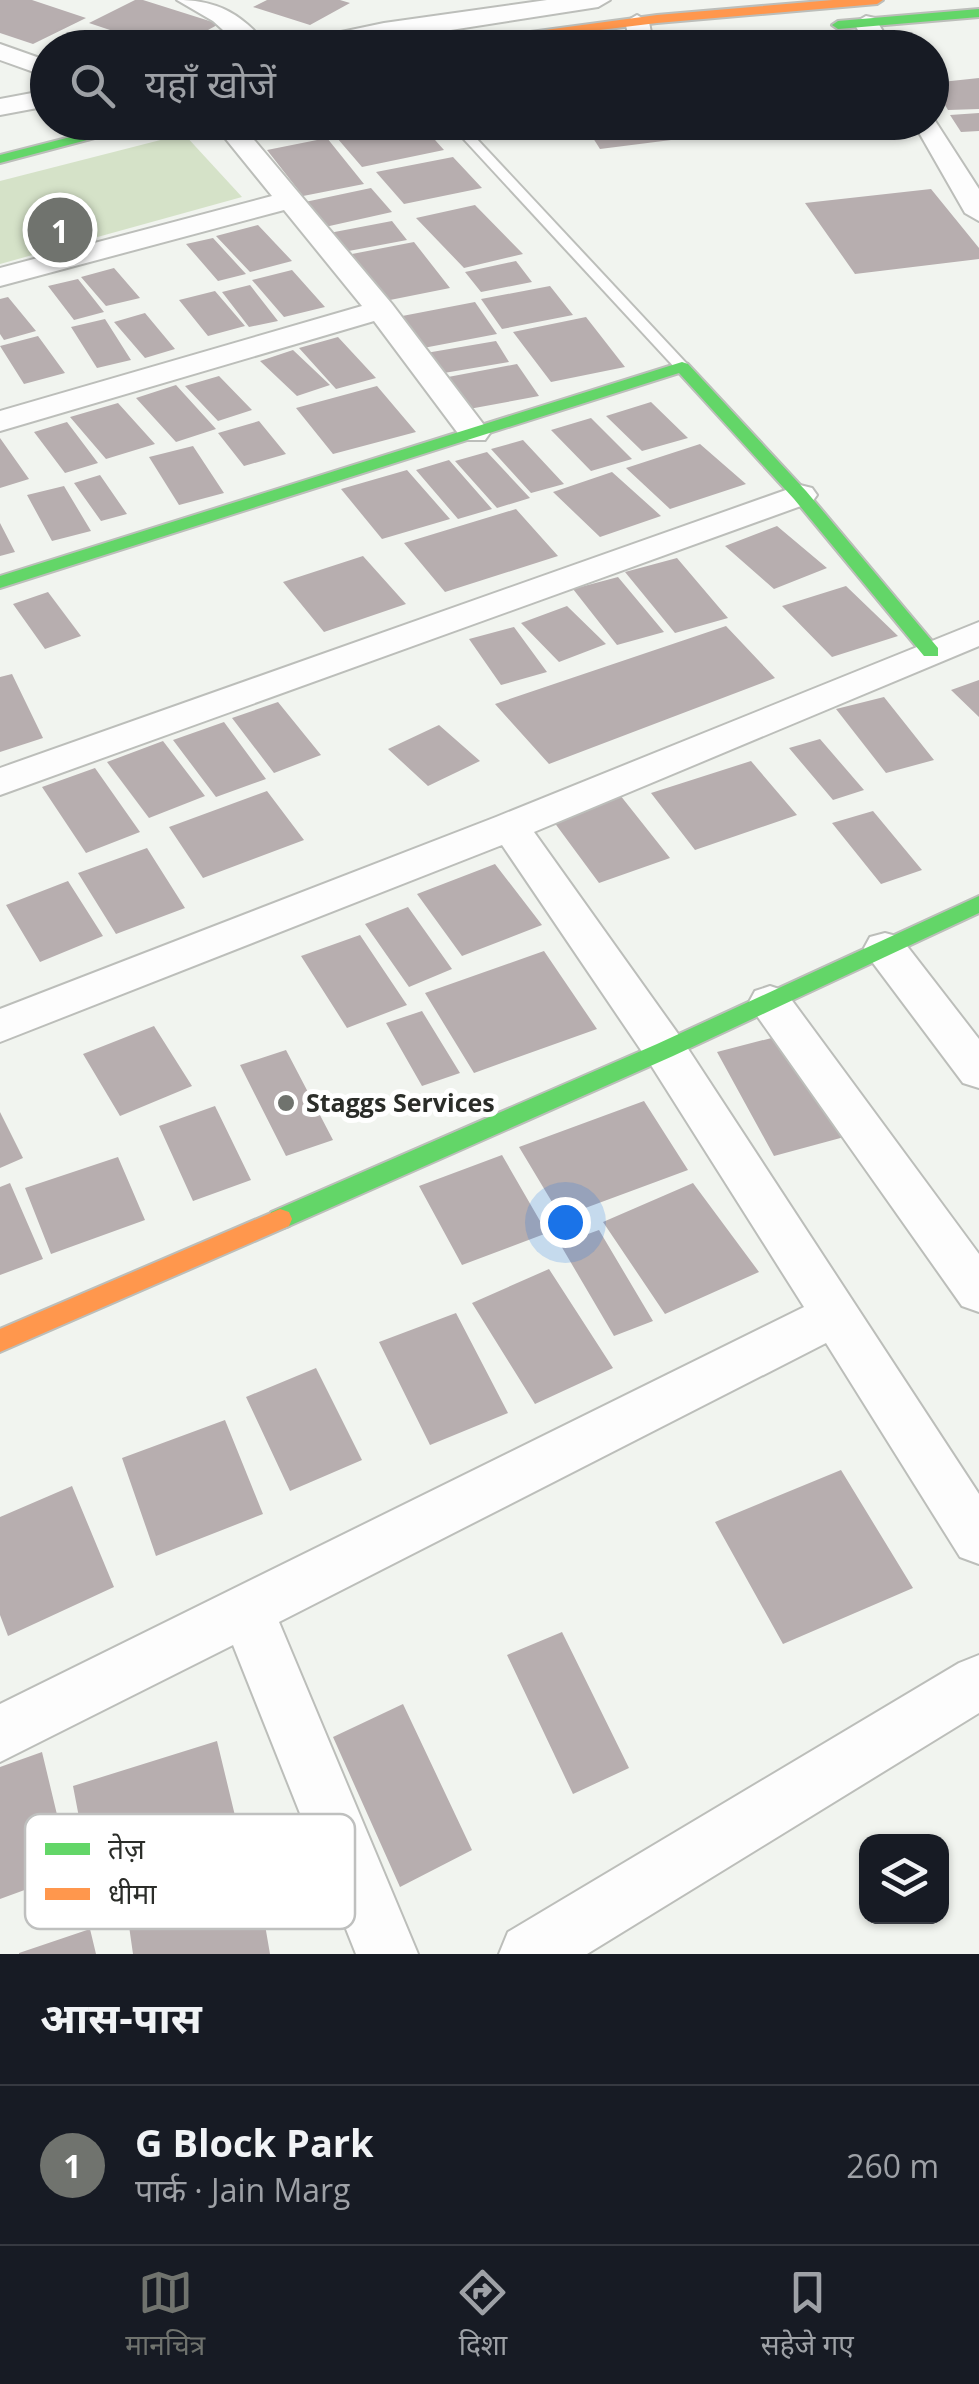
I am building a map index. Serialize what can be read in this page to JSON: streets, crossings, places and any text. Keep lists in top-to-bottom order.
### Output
{
  "places": ["Staggs Services"],
  "legend": ["तेज़", "धीमा"],
  "page": {
    "search": "यहाँ खोजें",
    "pins": "1",
    "heading": "आस-पास",
    "list": [
      {
        "mark": "1",
        "name": "G Block Park",
        "note": "पार्क · Jain Marg",
        "value": "260 m"
      }
    ],
    "nav": ["मानचित्र", "दिशा", "सहेजे गए"]
  }
}
